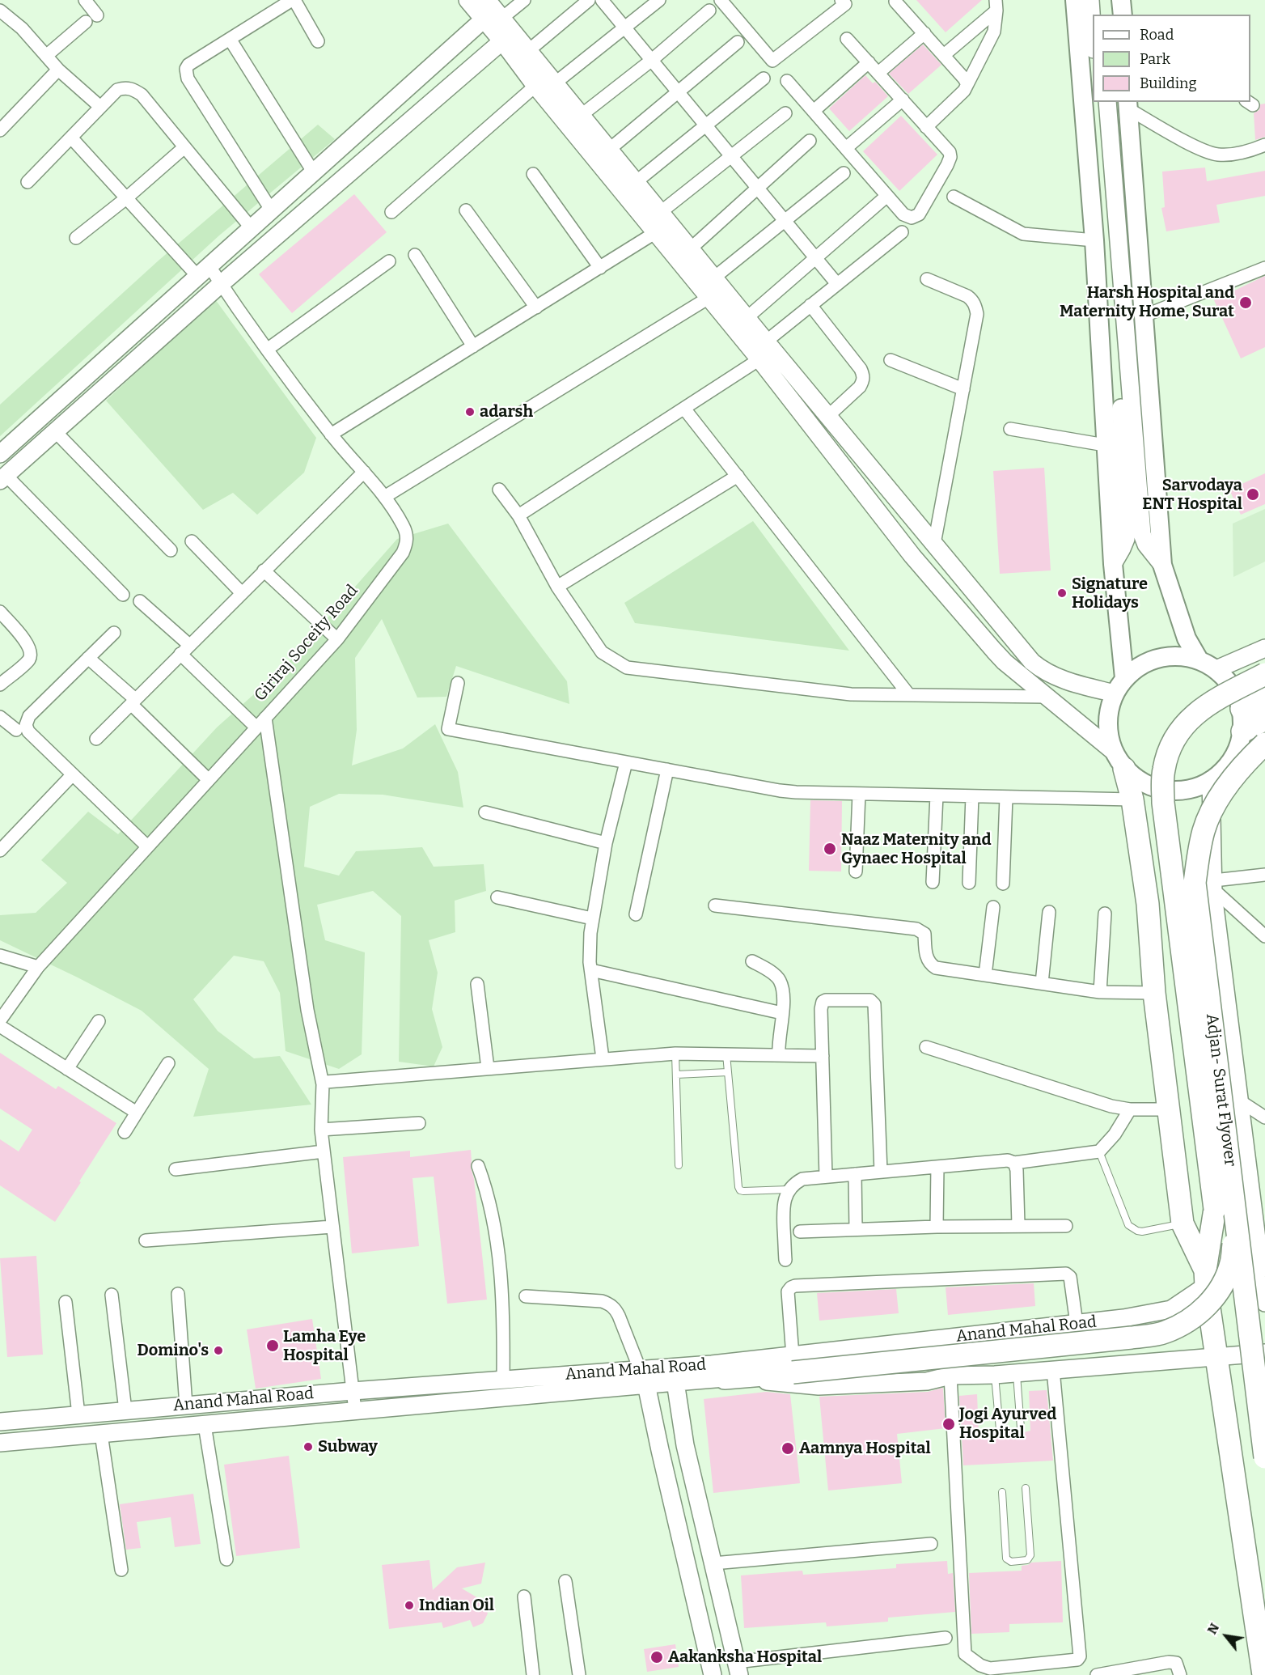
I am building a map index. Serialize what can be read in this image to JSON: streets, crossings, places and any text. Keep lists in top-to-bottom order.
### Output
{
  "streets": {
    "highway": ["Adjan- Surat Flyover"],
    "street": ["Giriraj Soceity Road", "Anand Mahal Road"]
  },
  "crossings": [
    ["Adjan- Surat Flyover", "Anand Mahal Road"]
  ],
  "places": [
    "Harsh Hospital and Maternity Home, Surat",
    "adarsh",
    "Sarvodaya ENT Hospital",
    "Signature Holidays",
    "Naaz Maternity and Gynaec Hospital",
    "Lamha Eye Hospital",
    "Domino's",
    "Jogi Ayurved Hospital",
    "Subway",
    "Aamnya Hospital",
    "Indian Oil",
    "Aakanksha Hospital"
  ],
  "legend": ["Road", "Park", "Building"],
  "north": "top left"
}
